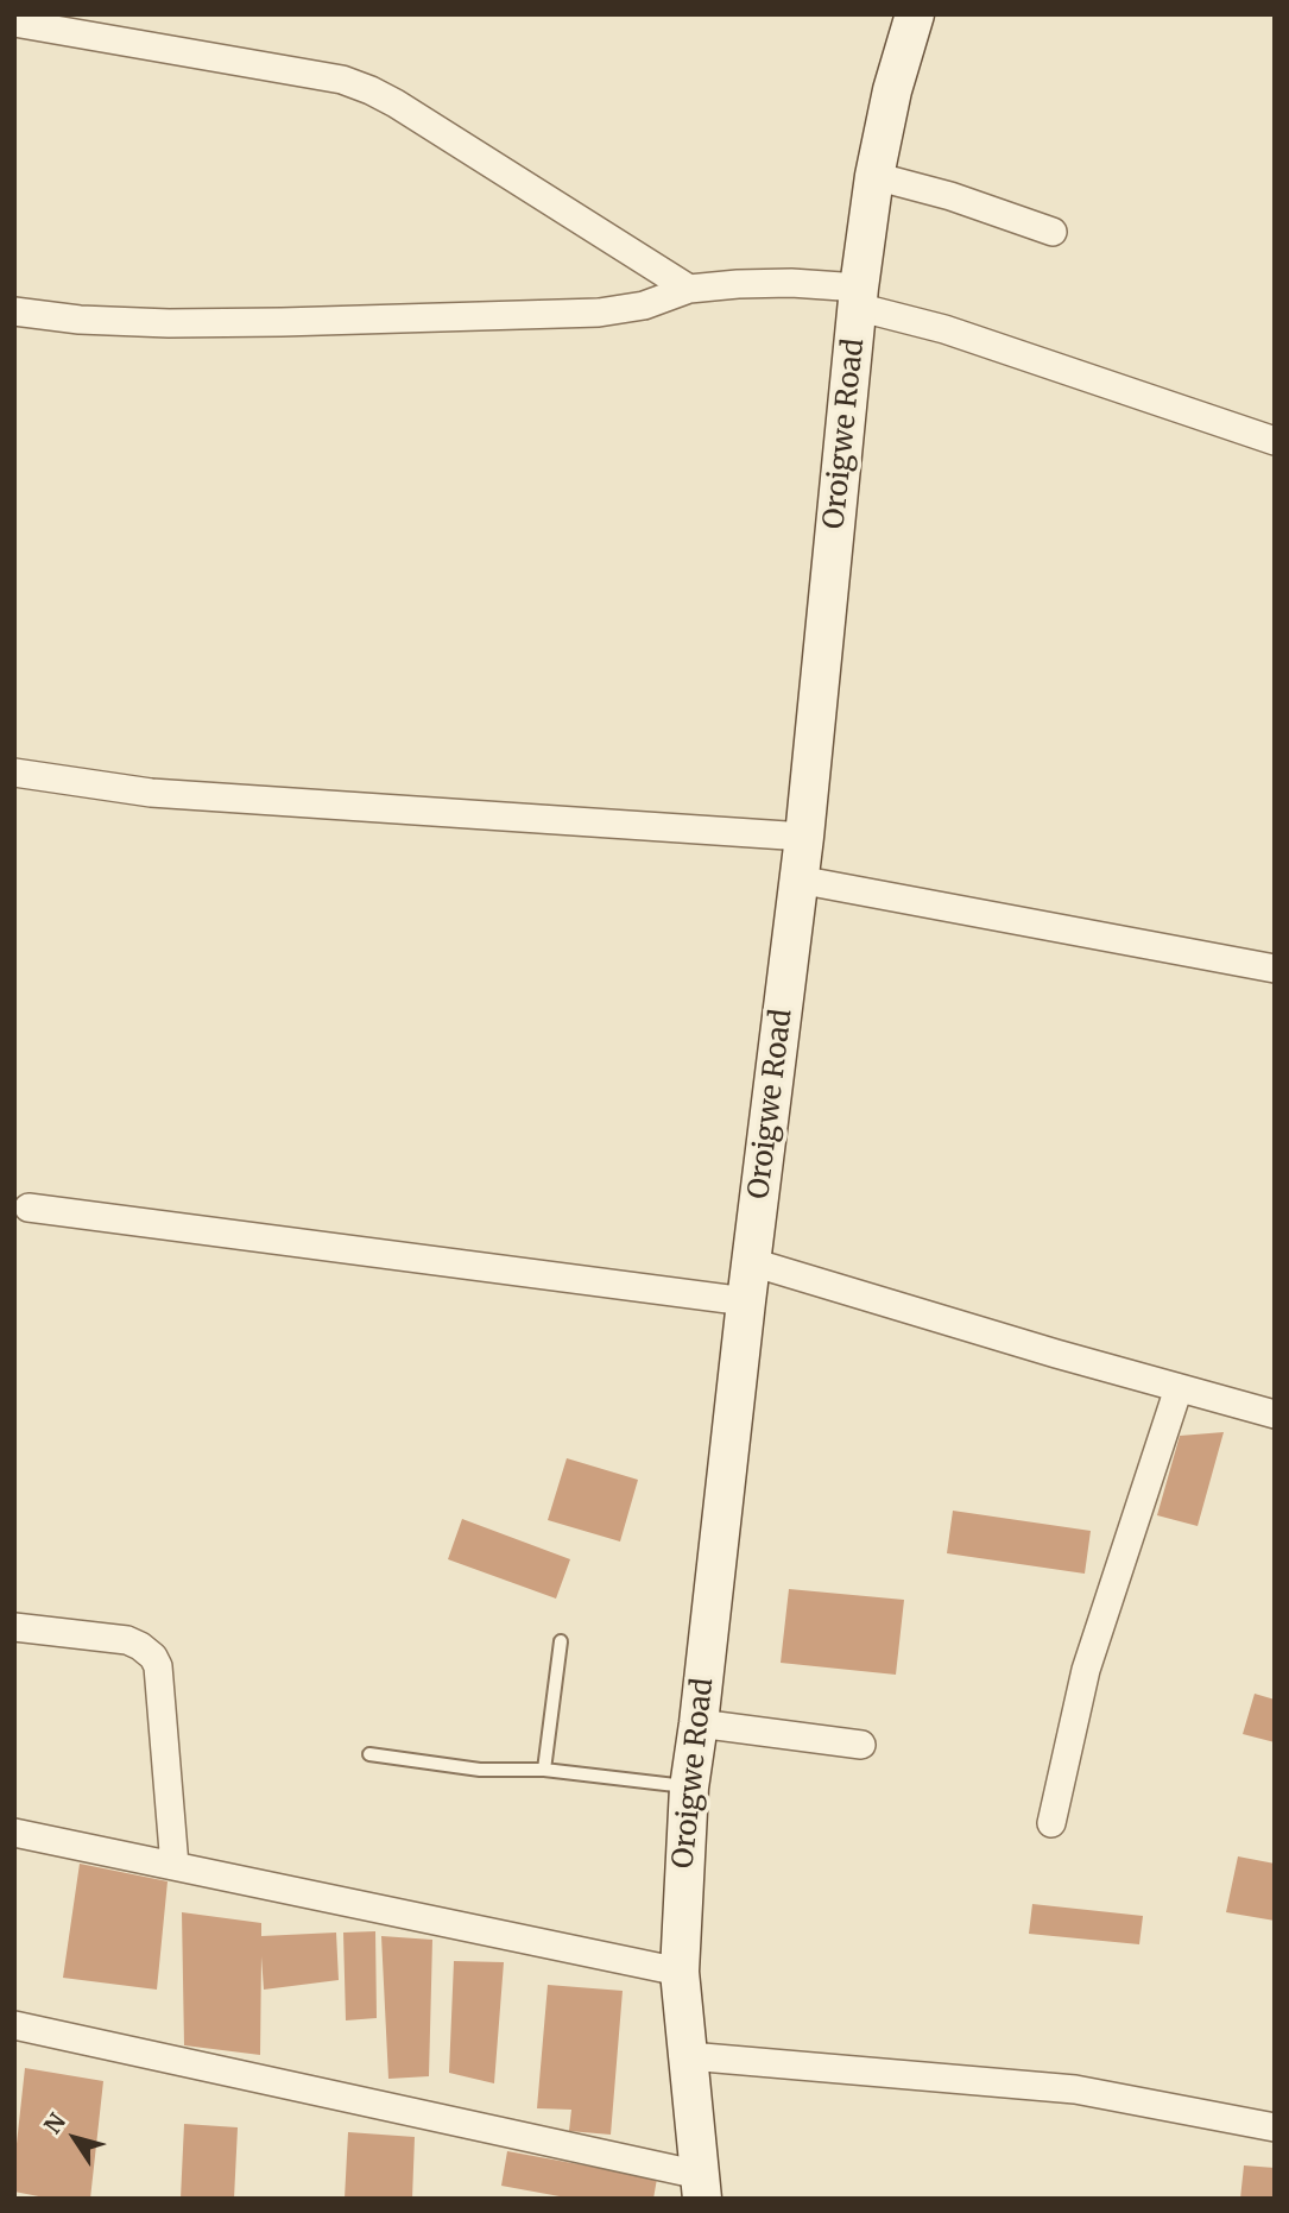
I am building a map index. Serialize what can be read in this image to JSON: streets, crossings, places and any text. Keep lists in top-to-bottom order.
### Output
{
  "streets": {
    "street": ["Oroigwe Road"]
  },
  "north": "top left"
}
